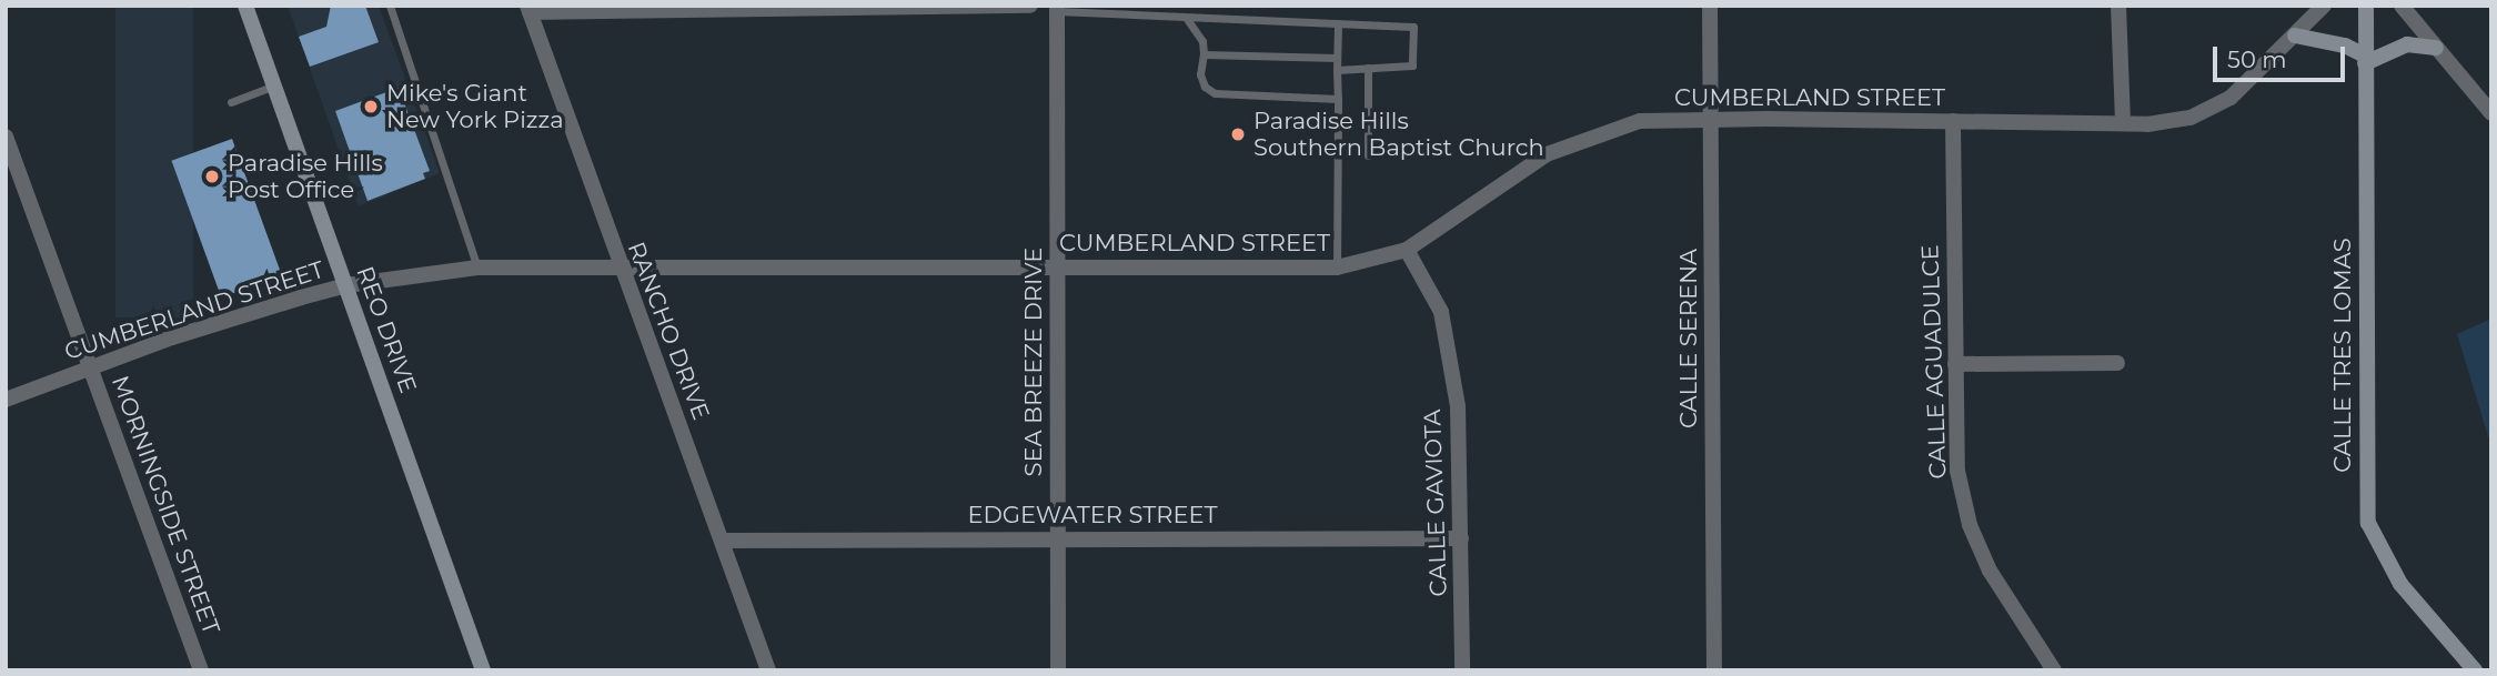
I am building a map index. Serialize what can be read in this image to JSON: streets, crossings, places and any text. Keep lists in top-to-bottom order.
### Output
{
  "streets": {
    "street": [
      "CUMBERLAND STREET",
      "REO DRIVE",
      "RANCHO DRIVE",
      "CALLE SERENA",
      "CALLE TRES LOMAS",
      "SEA BREEZE DRIVE",
      "CALLE AGUADULCE",
      "CALLE GAVIOTA",
      "MORNINGSIDE STREET",
      "EDGEWATER STREET"
    ]
  },
  "crossings": [
    ["CUMBERLAND STREET", "REO DRIVE"],
    ["CUMBERLAND STREET", "RANCHO DRIVE"],
    ["CUMBERLAND STREET", "CALLE SERENA"],
    ["CUMBERLAND STREET", "SEA BREEZE DRIVE"],
    ["CUMBERLAND STREET", "CALLE AGUADULCE"],
    ["CUMBERLAND STREET", "CALLE GAVIOTA"],
    ["CUMBERLAND STREET", "MORNINGSIDE STREET"],
    ["RANCHO DRIVE", "EDGEWATER STREET"],
    ["SEA BREEZE DRIVE", "EDGEWATER STREET"],
    ["CALLE GAVIOTA", "EDGEWATER STREET"]
  ],
  "places": ["Mike's Giant New York Pizza", "Paradise Hills Southern Baptist Church", "Paradise Hills Post Office"],
  "scale_bar": "50 m"
}
